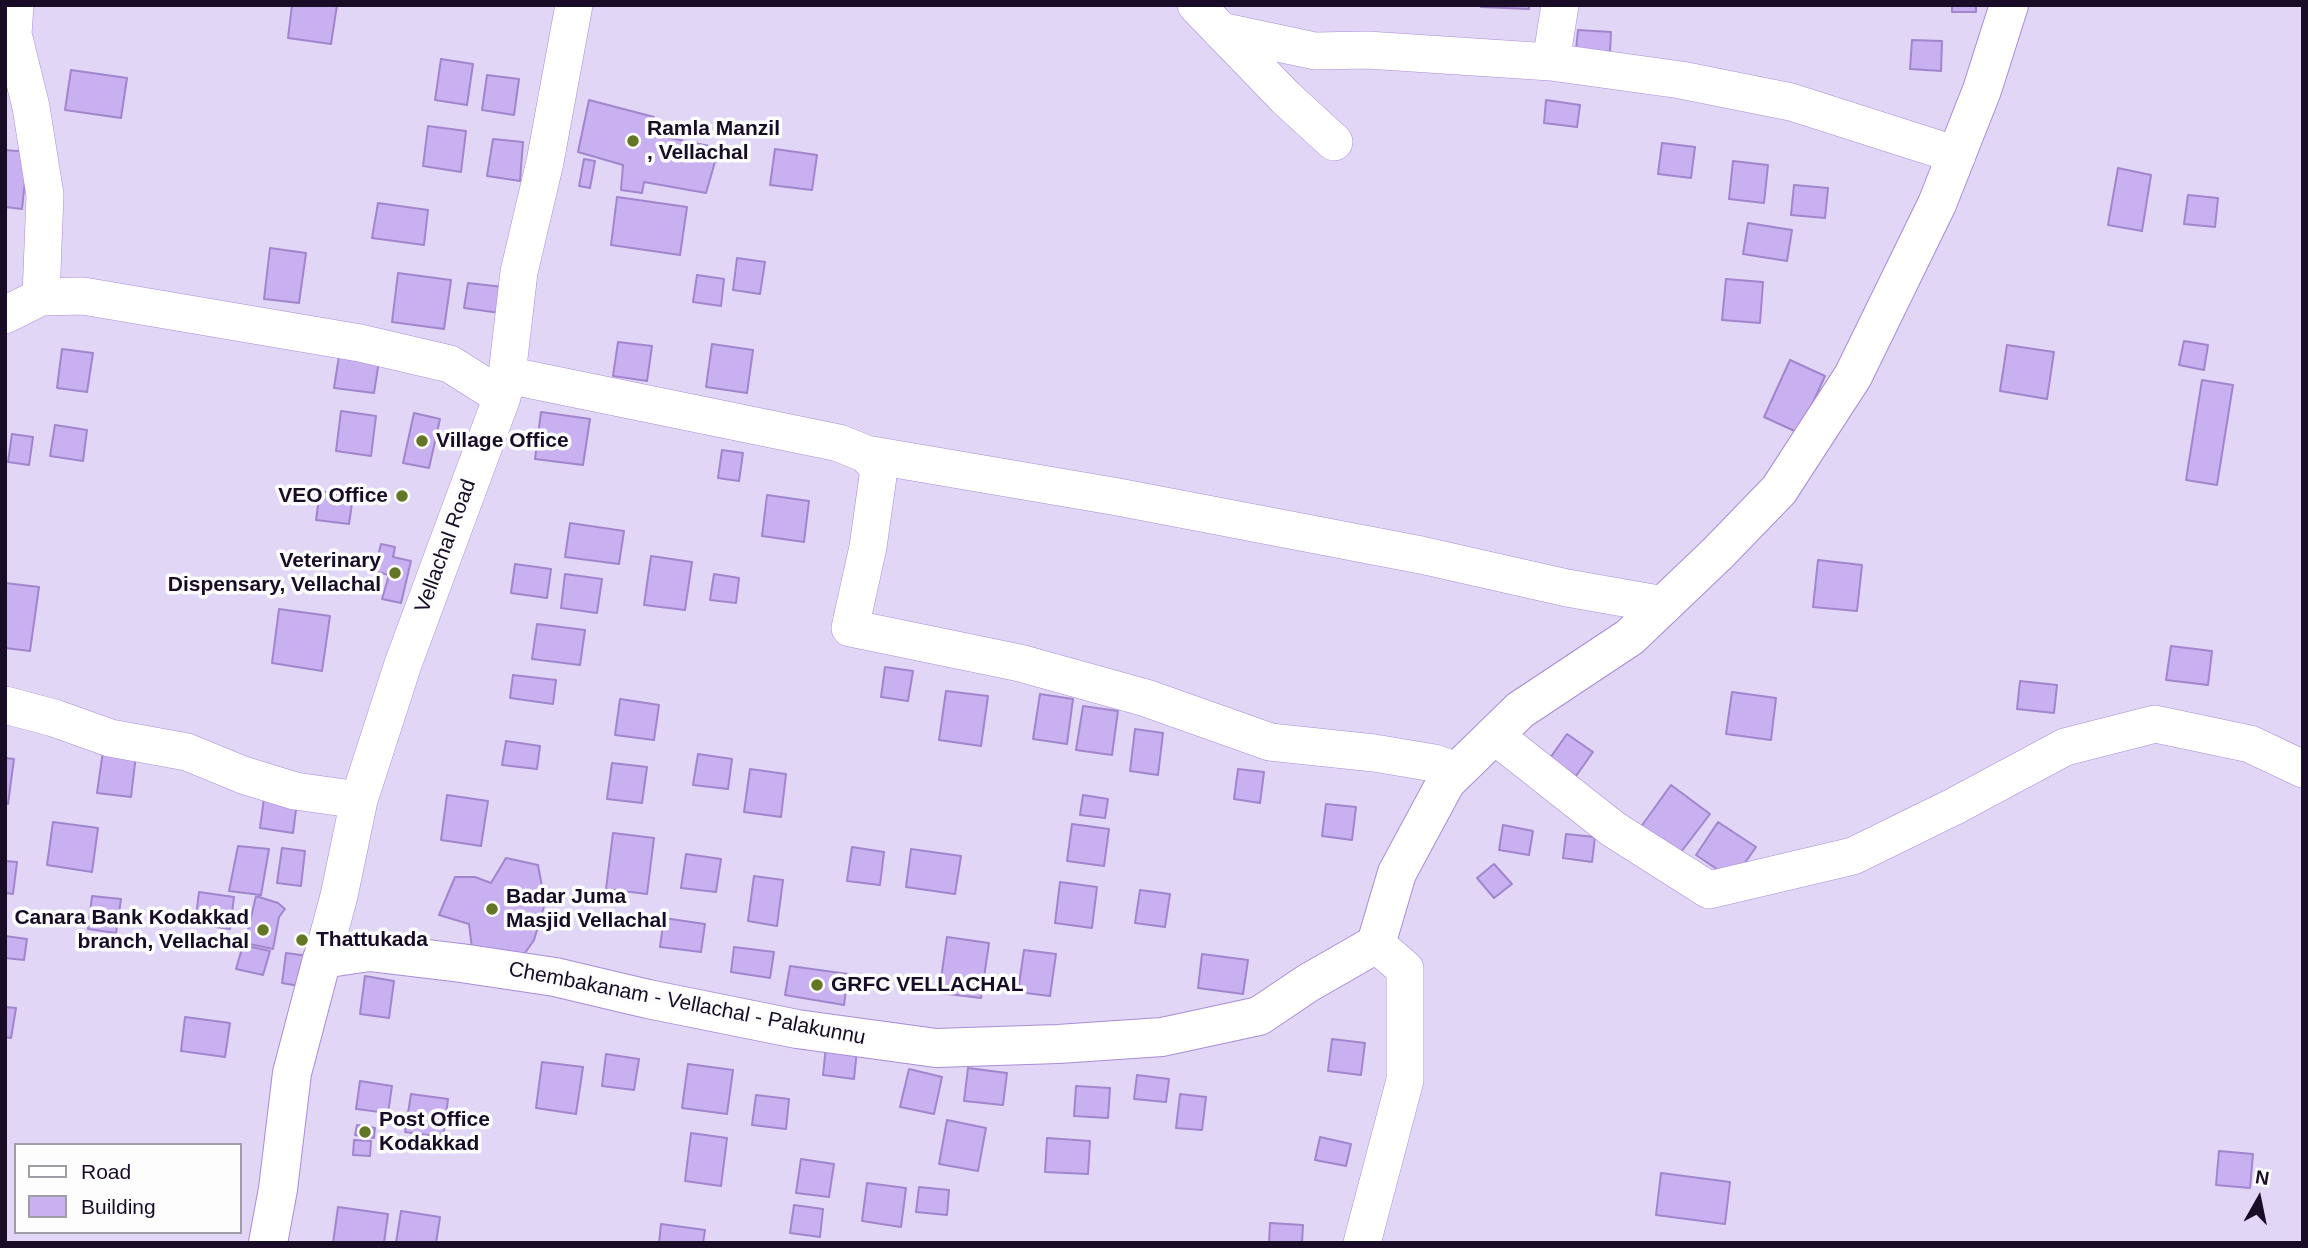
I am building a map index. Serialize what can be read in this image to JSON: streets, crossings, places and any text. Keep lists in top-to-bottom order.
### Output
{
  "streets": {
    "main road": ["Chembakanam - Vellachal - Palakunnu"],
    "street": ["Vellachal Road"]
  },
  "crossings": [
    ["Vellachal Road", "Chembakanam - Vellachal - Palakunnu"]
  ],
  "places": [
    "Ramla Manzil , Vellachal",
    "Village Office",
    "VEO Office",
    "Veterinary Dispensary, Vellachal",
    "Badar Juma Masjid Vellachal",
    "Canara Bank Kodakkad branch, Vellachal",
    "Thattukada",
    "GRFC VELLACHAL",
    "Post Office Kodakkad"
  ],
  "legend": ["Road", "Building"],
  "north": "top"
}
